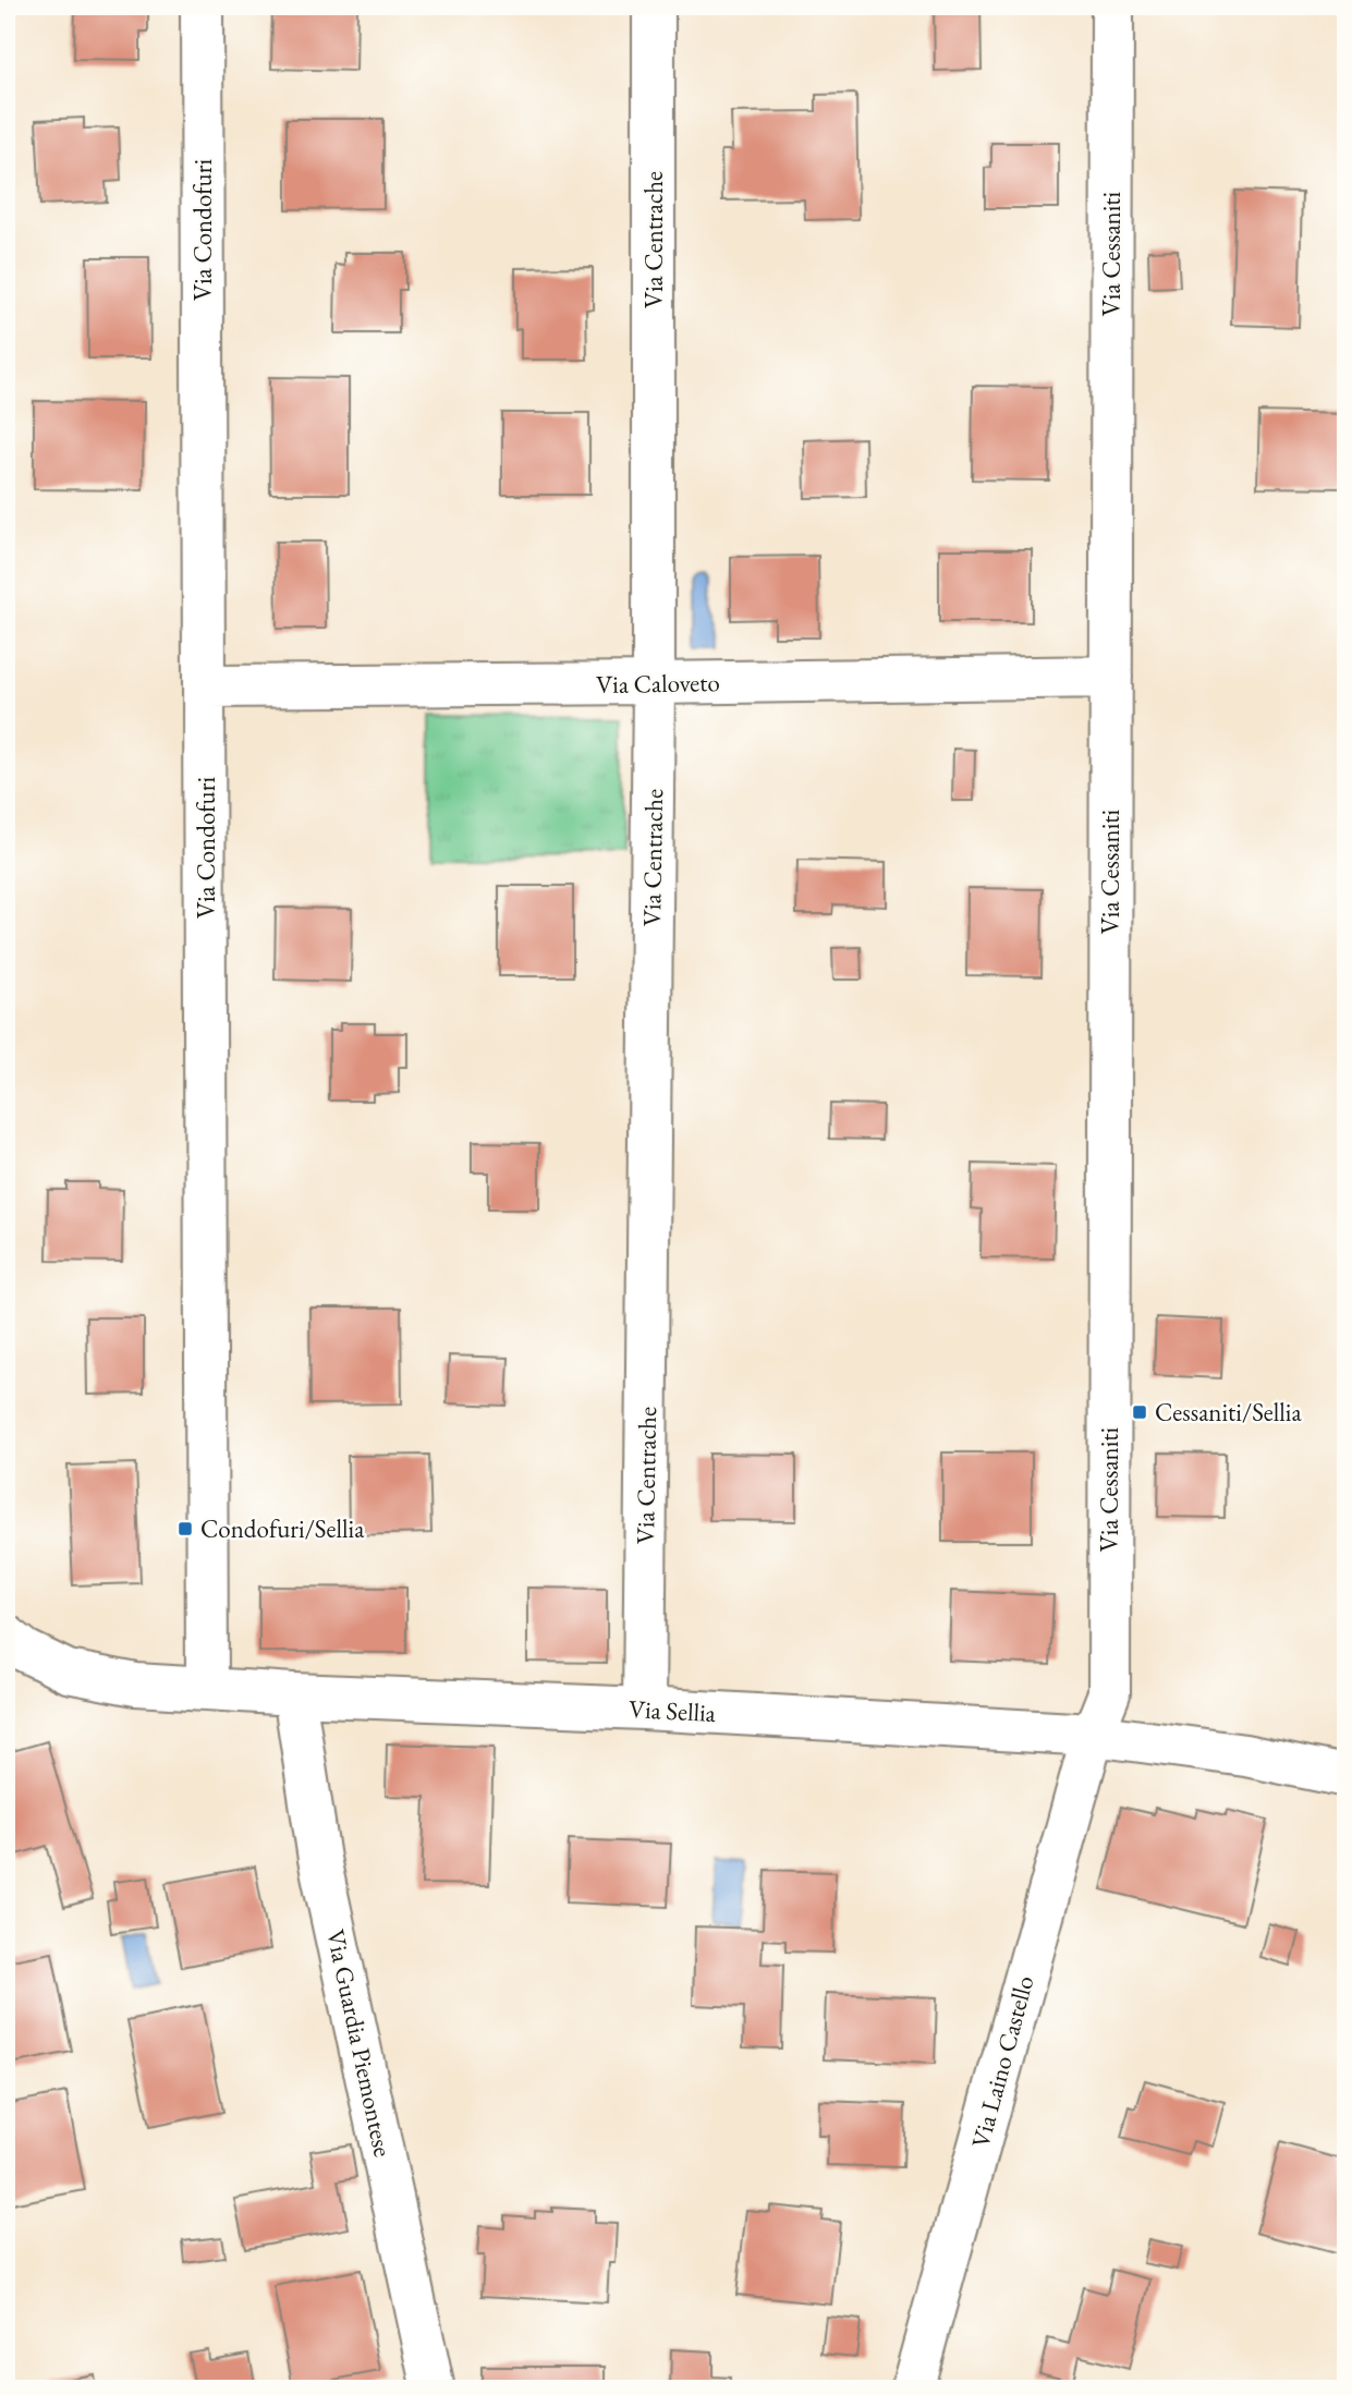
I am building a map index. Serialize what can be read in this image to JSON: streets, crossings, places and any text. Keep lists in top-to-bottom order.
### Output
{
  "streets": {
    "street": [
      "Via Condofuri",
      "Via Centrache",
      "Via Cessaniti",
      "Via Caloveto",
      "Via Sellia",
      "Via Guardia Piemontese",
      "Via Laino Castello"
    ]
  },
  "crossings": [
    ["Via Condofuri", "Via Caloveto"],
    ["Via Condofuri", "Via Sellia"],
    ["Via Centrache", "Via Caloveto"],
    ["Via Centrache", "Via Sellia"],
    ["Via Cessaniti", "Via Caloveto"],
    ["Via Cessaniti", "Via Sellia"],
    ["Via Cessaniti", "Via Laino Castello"],
    ["Via Sellia", "Via Guardia Piemontese"],
    ["Via Sellia", "Via Laino Castello"]
  ],
  "places": {
    "transit": ["Cessaniti/Sellia", "Condofuri/Sellia"]
  }
}
